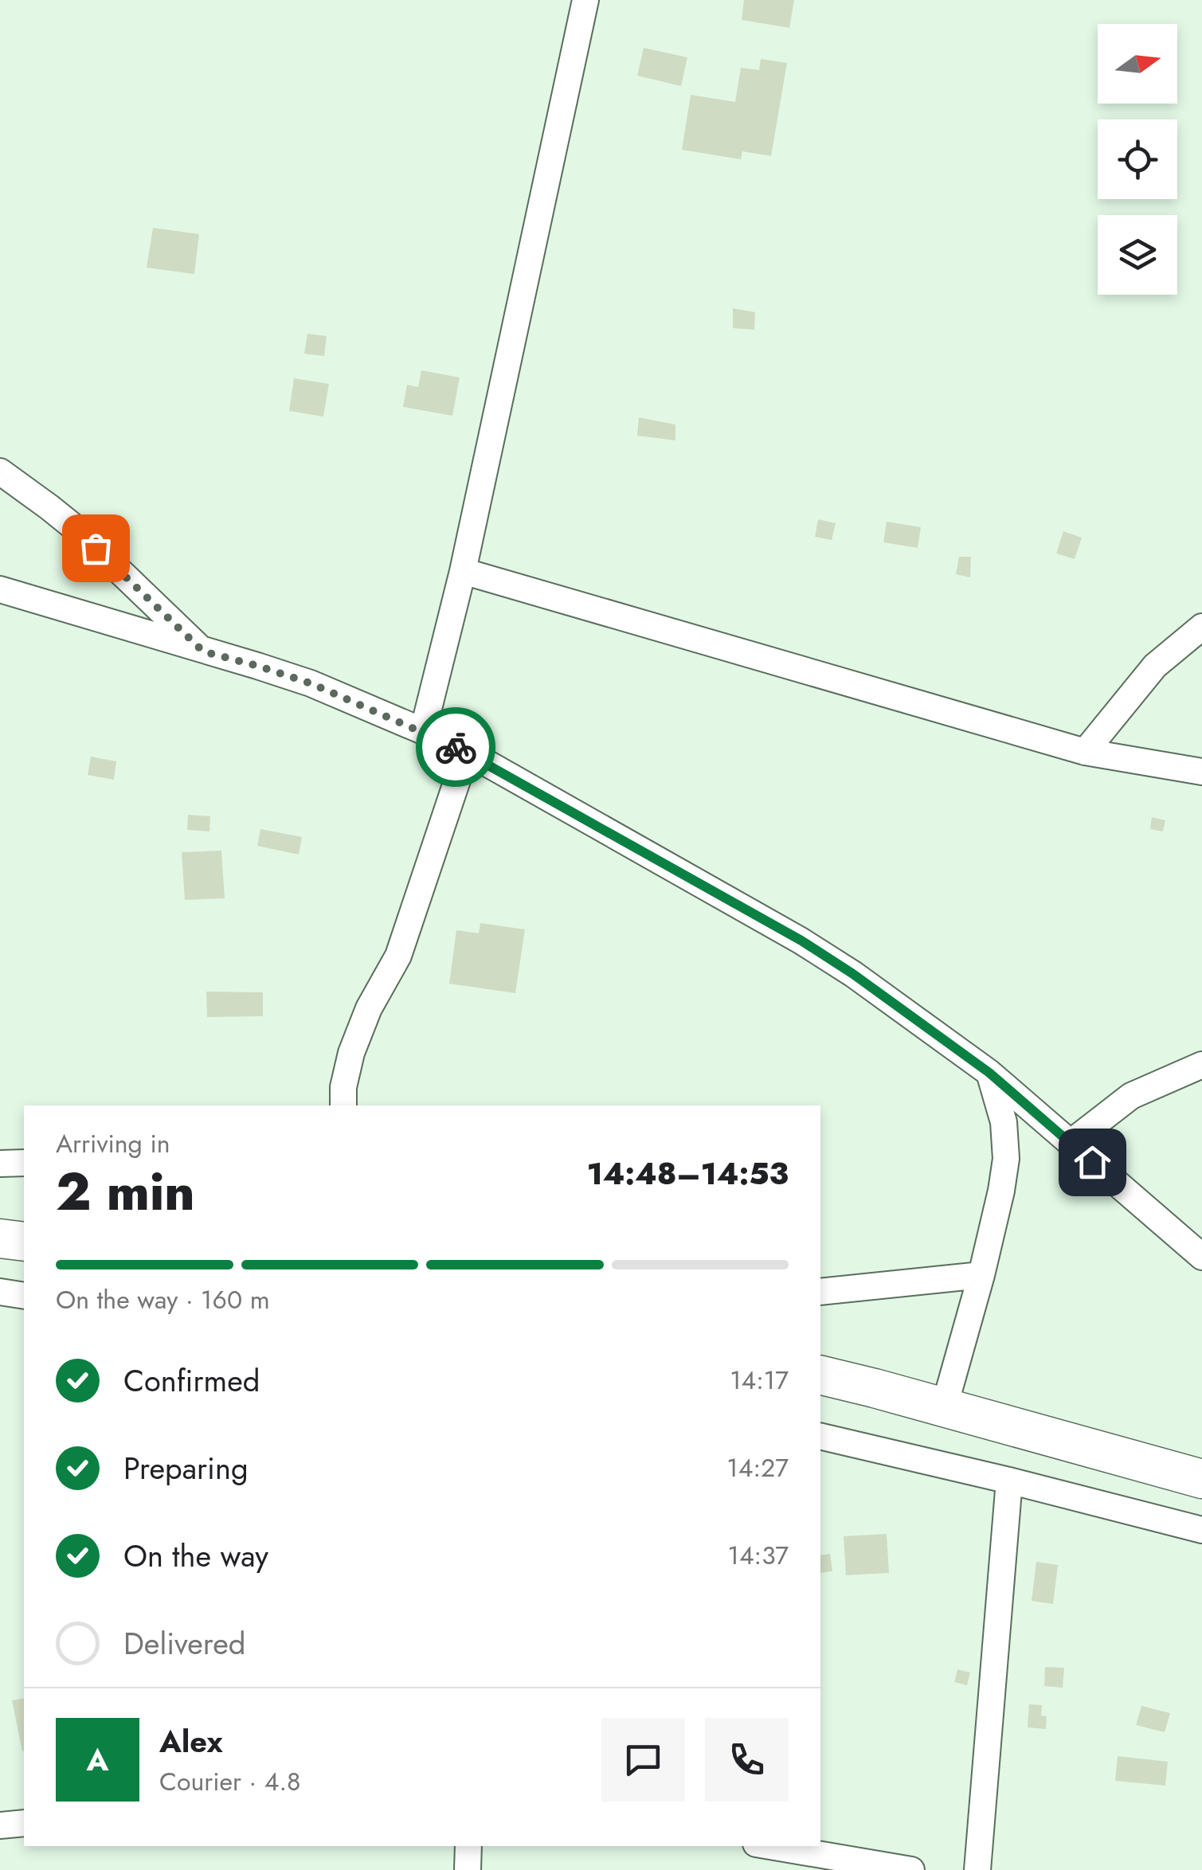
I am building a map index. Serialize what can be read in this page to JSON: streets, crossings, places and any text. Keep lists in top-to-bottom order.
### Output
{
  "north": "right",
  "page": {
    "heading": ["2 min", "Arriving in", "14:48–14:53"],
    "panel": ["Alex", "Courier · 4.8"],
    "bar": "On the way · 160 m",
    "list": [
      ["Confirmed", "14:17"],
      ["Preparing", "14:27"],
      ["On the way", "14:37"],
      "Delivered"
    ],
    "round": "A"
  }
}
